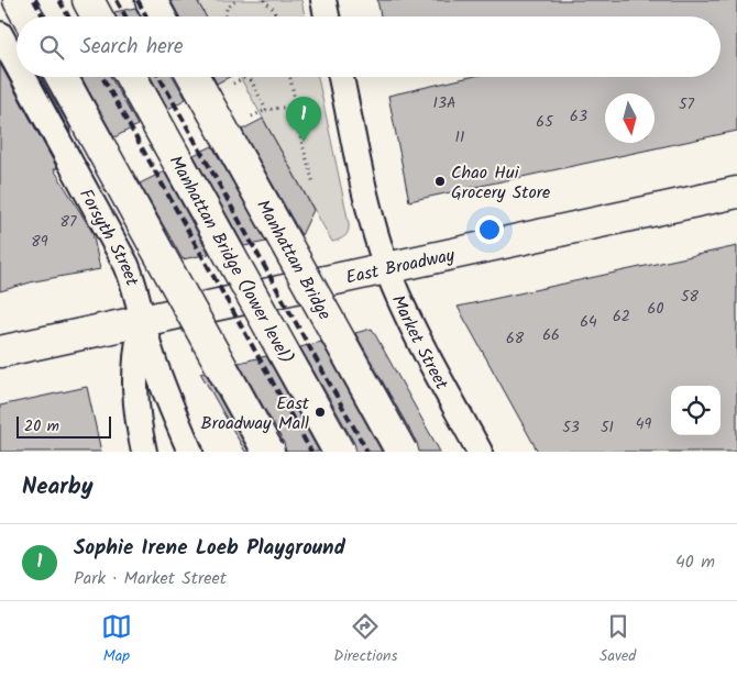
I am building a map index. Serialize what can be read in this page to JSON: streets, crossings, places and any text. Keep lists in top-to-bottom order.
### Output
{
  "streets": {
    "main road": ["Manhattan Bridge (lower level)", "Manhattan Bridge", "East Broadway"],
    "street": ["Forsyth Street", "Market Street"]
  },
  "crossings": [
    ["Forsyth Street", "East Broadway"],
    ["East Broadway", "Market Street"]
  ],
  "places": ["Chao Hui Grocery Store", "East Broadway Mall"],
  "house_numbers": [
    "13A",
    "57",
    "63",
    "65",
    "11",
    "87",
    "89",
    "58",
    "60",
    "62",
    "64",
    "66",
    "68",
    "49",
    "53",
    "51"
  ],
  "scale_bar": "20 m",
  "north": "bottom",
  "page": {
    "search": "Search here",
    "pins": "1",
    "scale": "20 m",
    "heading": "Nearby",
    "list": [
      {
        "mark": "1",
        "name": "Sophie Irene Loeb Playground",
        "note": "Park · Market Street",
        "value": "40 m"
      }
    ],
    "nav": ["Map", "Directions", "Saved"]
  }
}
